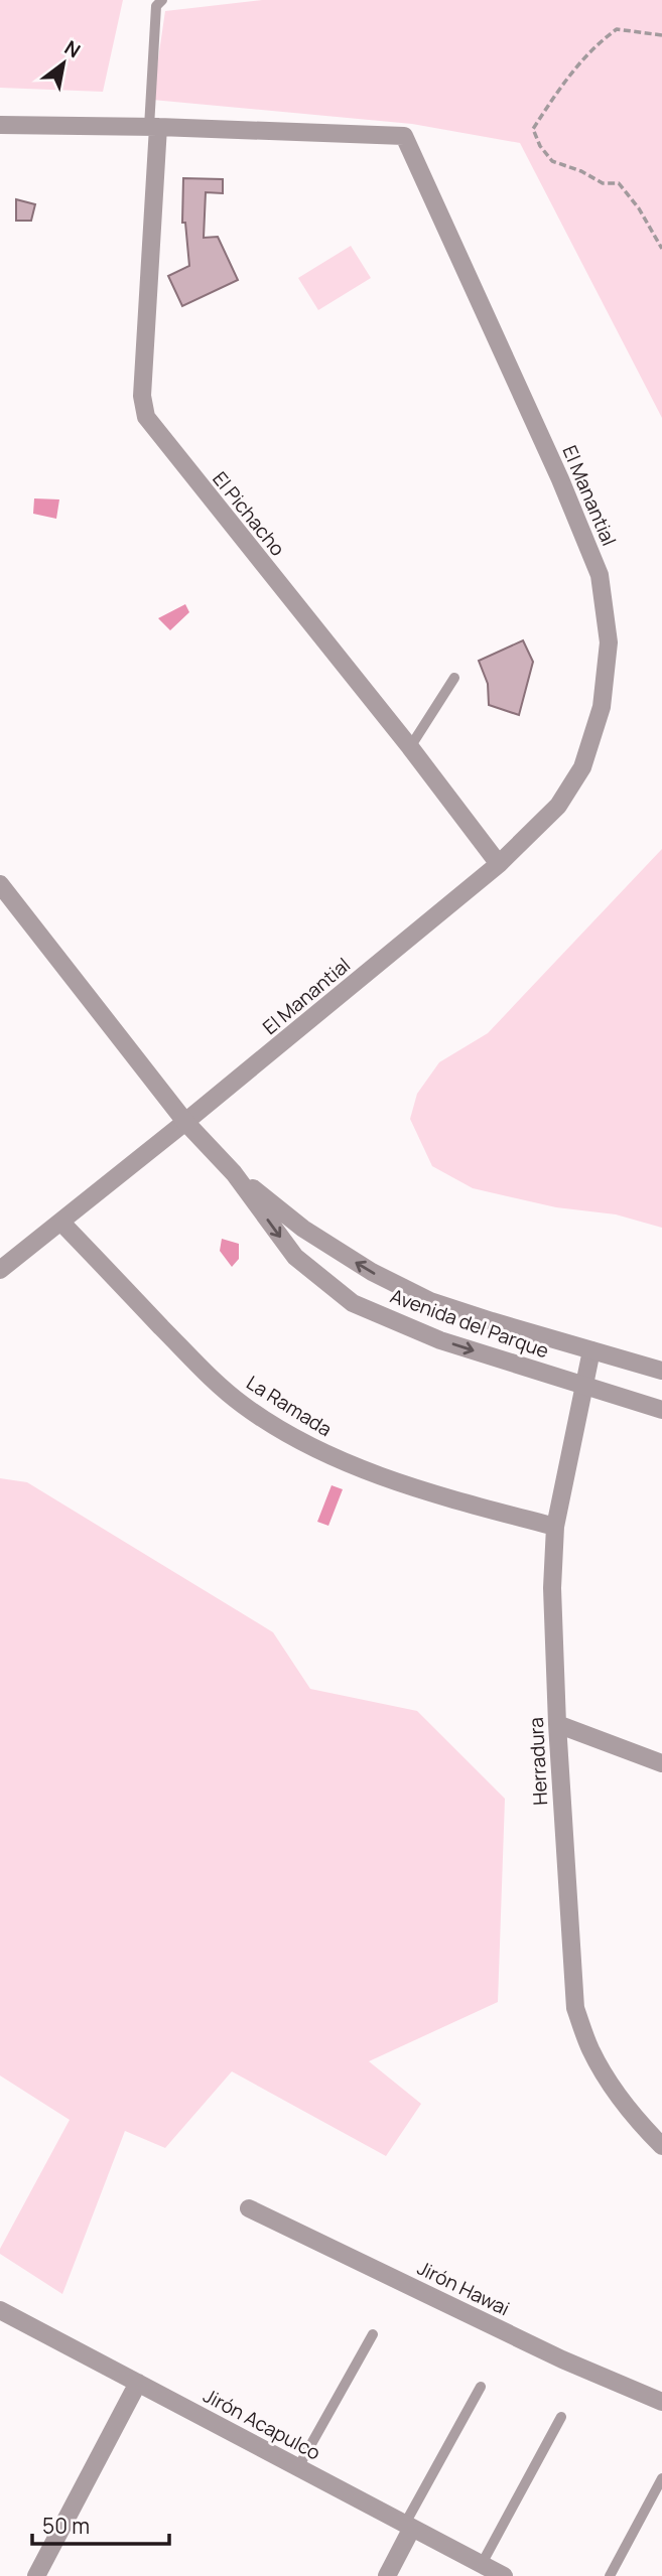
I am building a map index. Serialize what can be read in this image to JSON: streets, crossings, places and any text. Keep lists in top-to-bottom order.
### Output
{
  "streets": {
    "street": [
      "El Manantial",
      "El Pichacho",
      "Avenida del Parque",
      "La Ramada",
      "Herradura",
      "Jirón Hawai",
      "Jirón Acapulco"
    ]
  },
  "crossings": [
    ["El Manantial", "El Pichacho"],
    ["El Manantial", "Avenida del Parque"],
    ["El Manantial", "La Ramada"],
    ["Avenida del Parque", "Herradura"],
    ["La Ramada", "Herradura"]
  ],
  "scale_bar": "50 m",
  "north": "top right"
}
